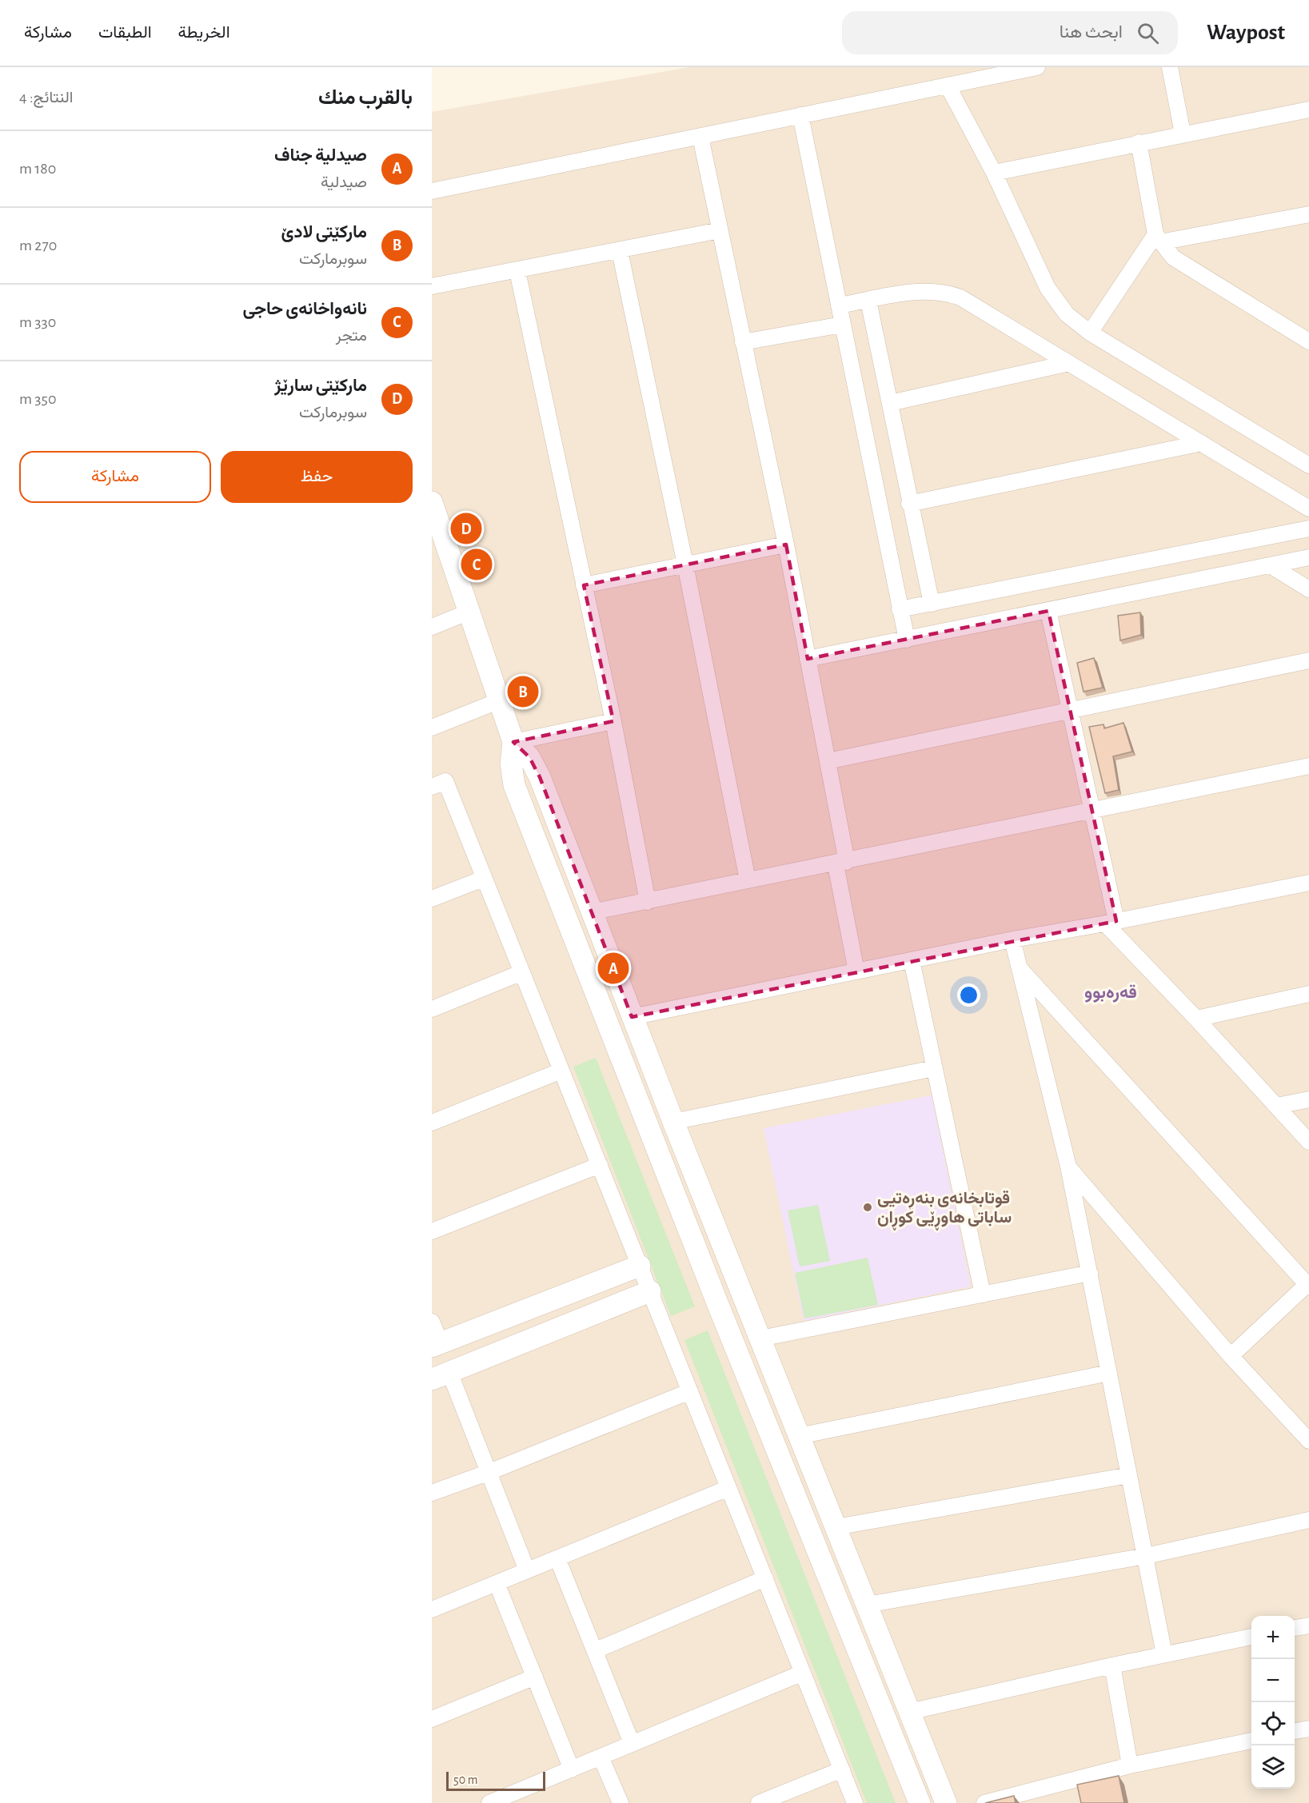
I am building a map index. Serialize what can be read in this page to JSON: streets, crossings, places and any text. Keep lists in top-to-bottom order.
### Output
{
  "districts": ["قەرەبوو"],
  "places": ["قوتابخانەی بنەڕەتیی ساباتی هاوڕێی کوڕان"],
  "scale_bar": "50 m",
  "page": {
    "header": "Waypost",
    "search": "ابحث هنا",
    "nav": ["الخريطة", "الطبقات", "مشاركة"],
    "heading": ["بالقرب منك", "النتائج: 4"],
    "list": [
      {
        "mark": "A",
        "name": "صيدلية جناف",
        "note": "صيدلية",
        "value": "180 m"
      },
      {
        "mark": "B",
        "name": "ماركێتی لادێ",
        "note": "سوبرماركت",
        "value": "270 m"
      },
      {
        "mark": "C",
        "name": "نانەواخانەی حاجی",
        "note": "متجر",
        "value": "330 m"
      },
      {
        "mark": "D",
        "name": "مارکێتی سارێژ",
        "note": "سوبرماركت",
        "value": "350 m"
      }
    ],
    "buttons": ["حفظ", "مشاركة"],
    "pins": [
      "D",
      "C",
      "B",
      "A"
    ],
    "map_buttons": ["+", "−"],
    "scale": "50 m"
  }
}
